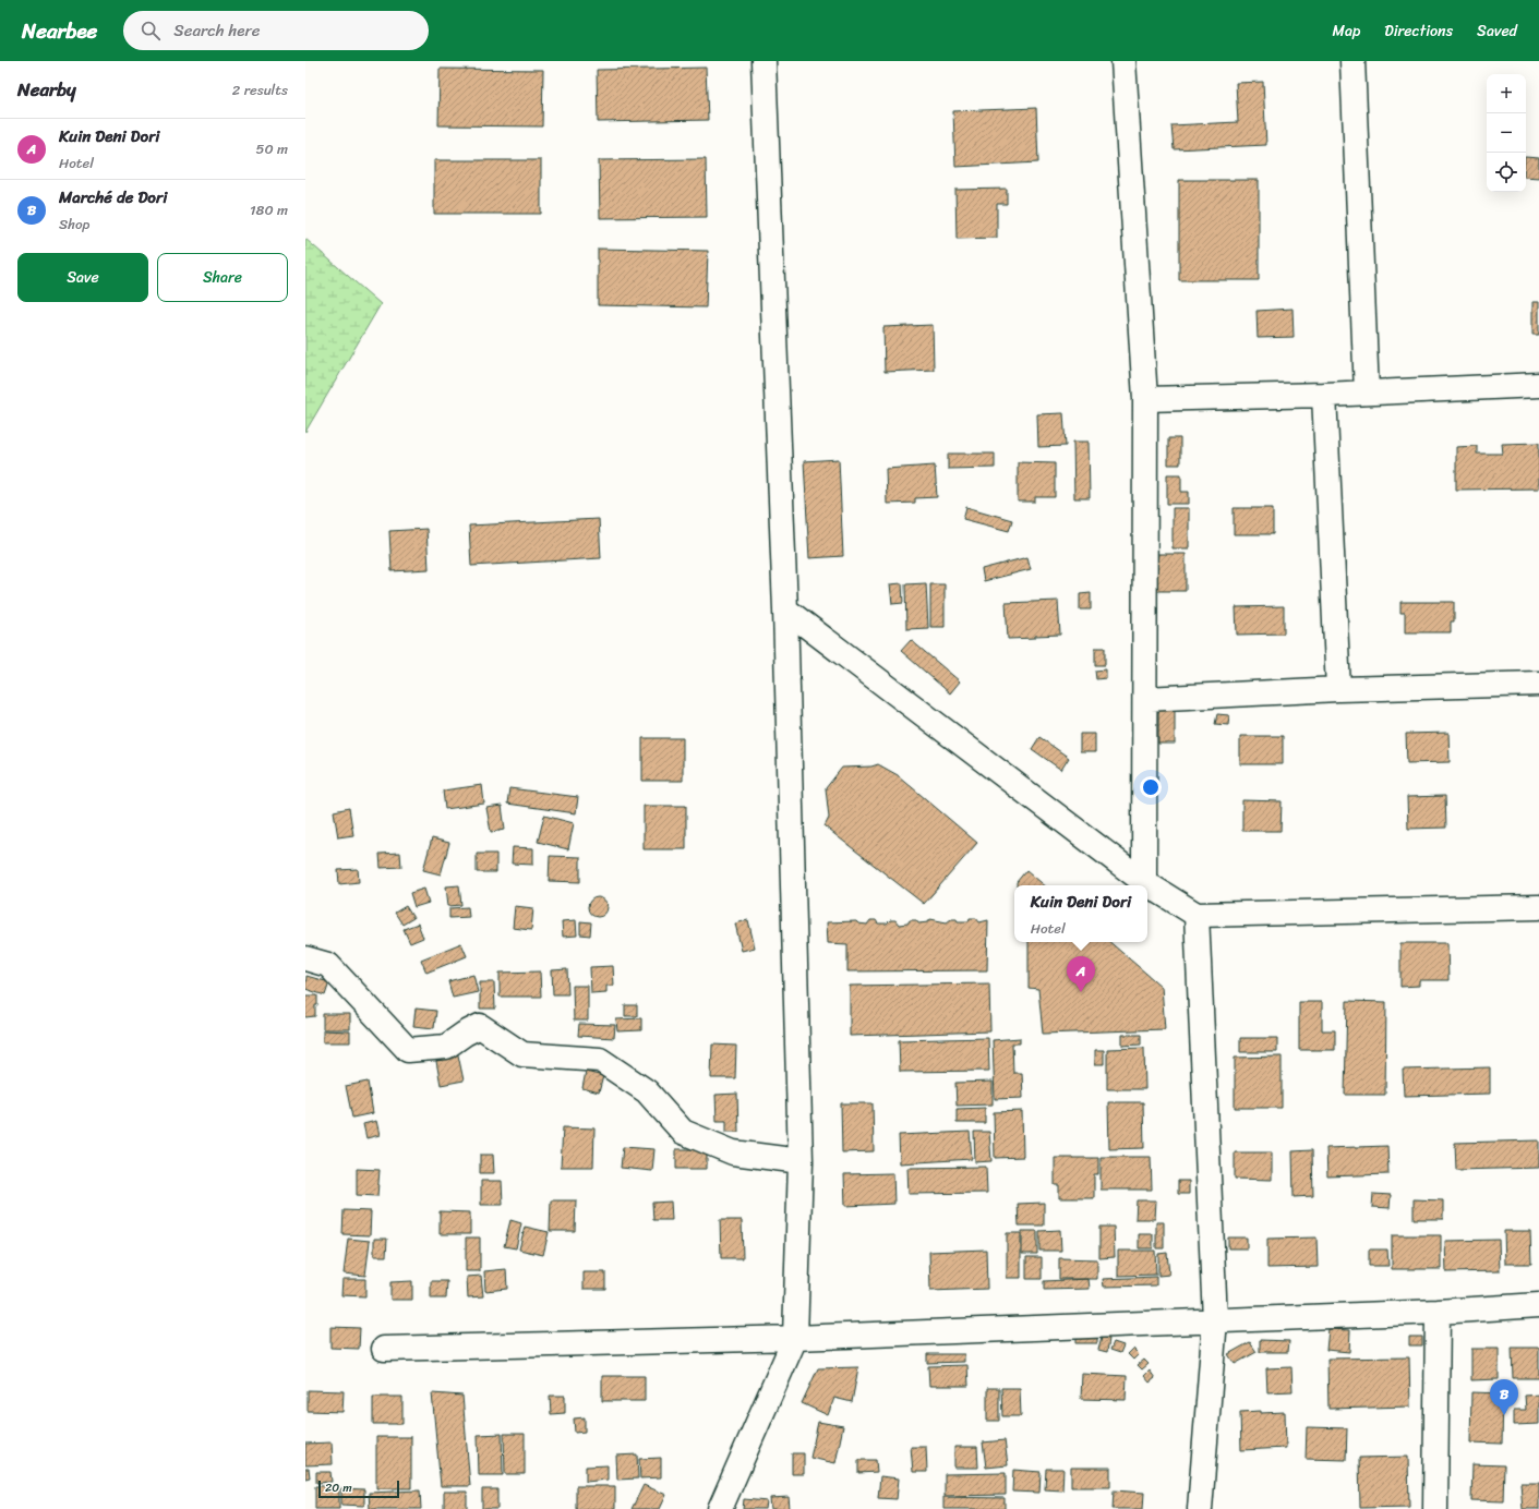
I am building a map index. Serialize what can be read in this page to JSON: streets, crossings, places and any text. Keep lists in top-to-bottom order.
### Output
{
  "scale_bar": "20 m",
  "page": {
    "header": "Nearbee",
    "search": "Search here",
    "nav": ["Map", "Directions", "Saved"],
    "heading": ["Nearby", "2 results"],
    "map_buttons": ["+", "−"],
    "list": [
      {
        "mark": "A",
        "name": "Kuin Deni Dori",
        "note": "Hotel",
        "value": "50 m"
      },
      {
        "mark": "B",
        "name": "Marché de Dori",
        "note": "Shop",
        "value": "180 m"
      }
    ],
    "buttons": ["Save", "Share"],
    "popup": ["Kuin Deni Dori", "Hotel"],
    "pins": ["A", "B"],
    "scale": "20 m"
  }
}
